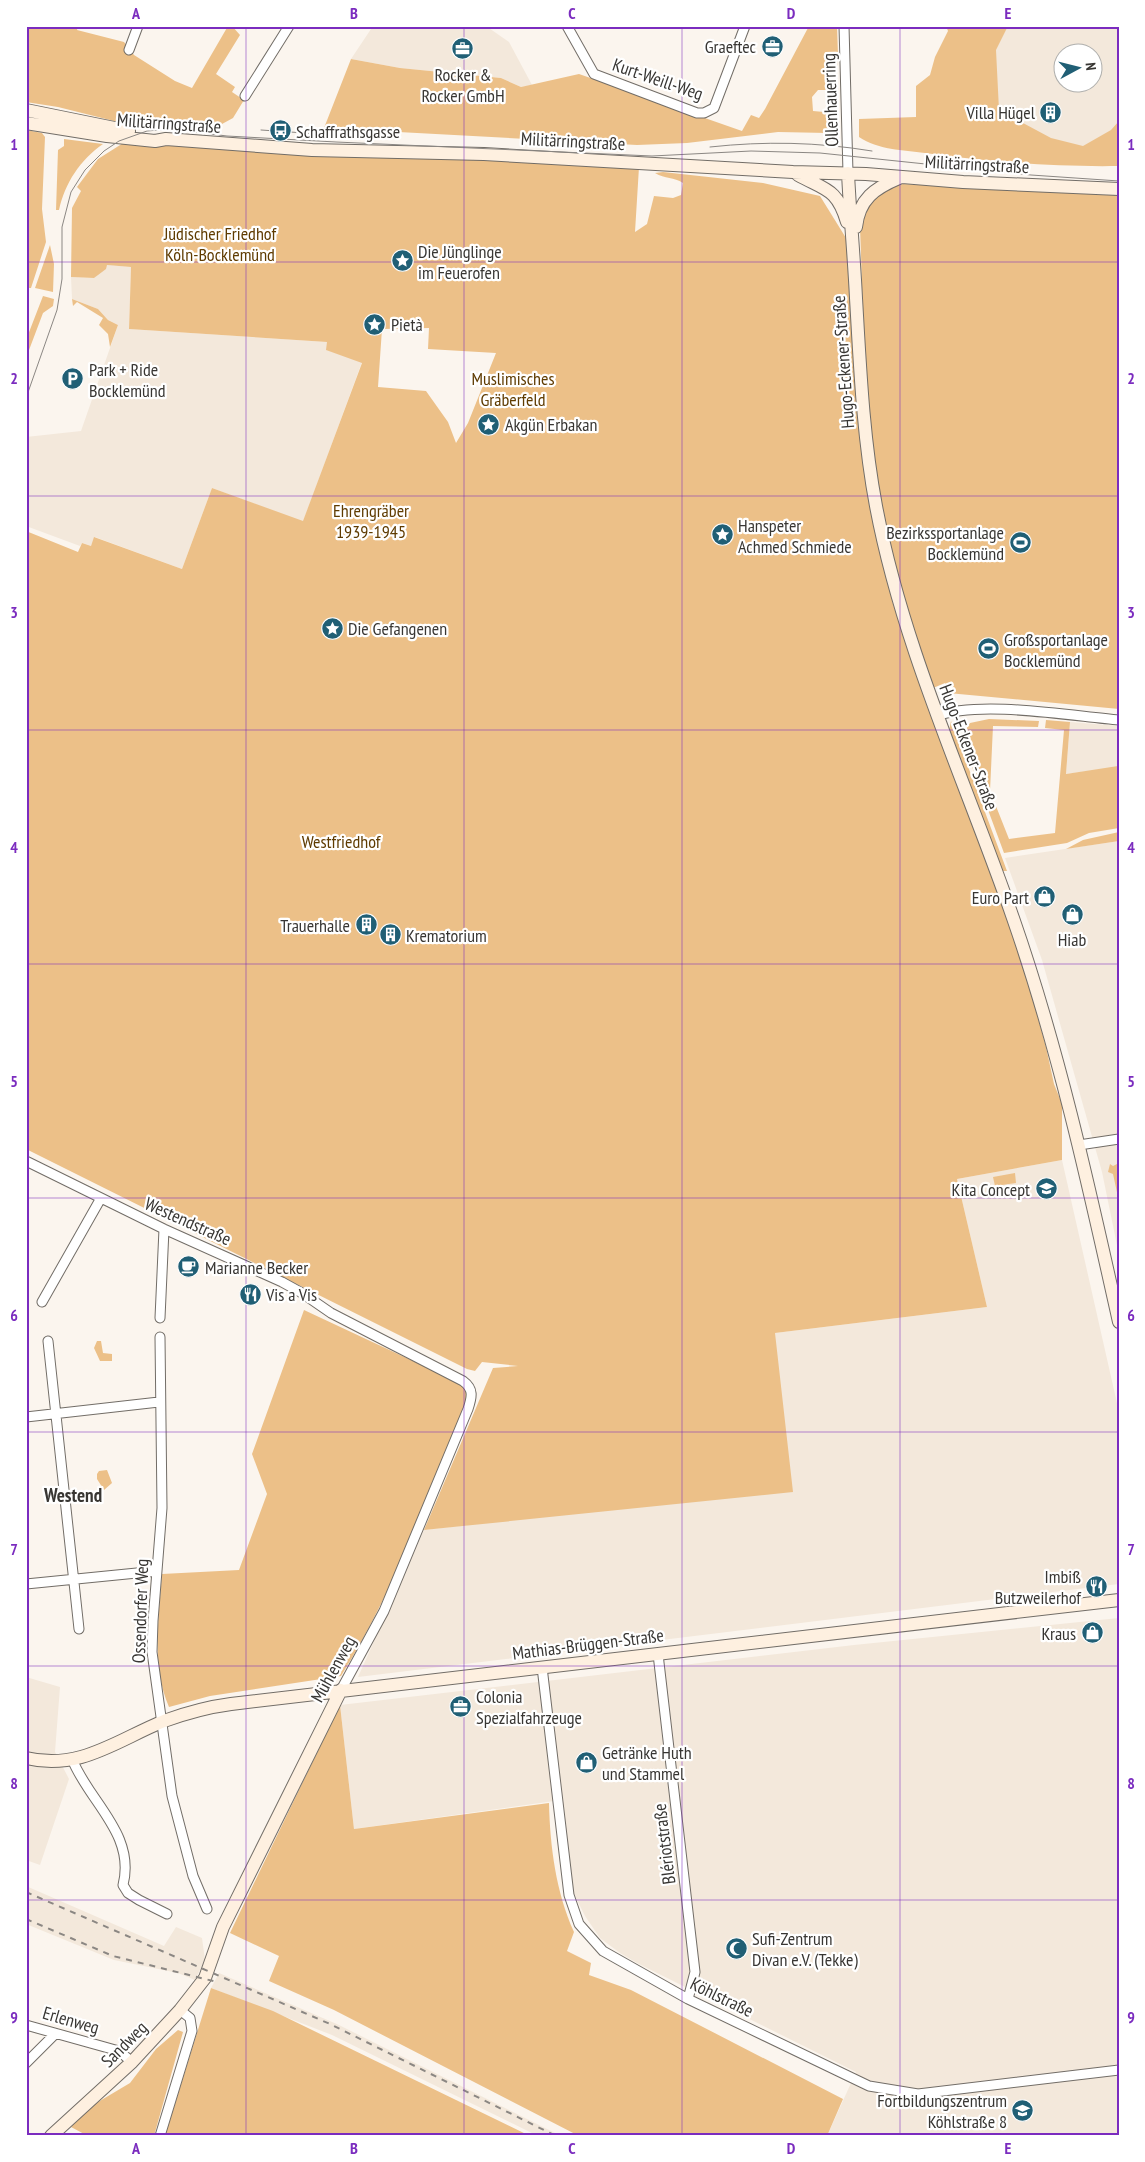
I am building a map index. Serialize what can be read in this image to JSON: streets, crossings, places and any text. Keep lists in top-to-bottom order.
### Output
{
  "streets": {
    "main road": [
      "Militärringstraße",
      "Hugo-Eckener-Straße",
      "Mathias-Brüggen-Straße",
      "Mühlenweg",
      "Sandweg"
    ],
    "street": [
      "Kurt-Weill-Weg",
      "Ollenhauerring",
      "Westendstraße",
      "Ossendorfer Weg",
      "Blériotstraße",
      "Köhlstraße",
      "Erlenweg"
    ]
  },
  "crossings": [
    ["Ollenhauerring", "Militärringstraße"],
    ["Ollenhauerring", "Hugo-Eckener-Straße"],
    ["Militärringstraße", "Hugo-Eckener-Straße"],
    ["Westendstraße", "Mühlenweg"],
    ["Ossendorfer Weg", "Mathias-Brüggen-Straße"],
    ["Mathias-Brüggen-Straße", "Mühlenweg"],
    ["Mathias-Brüggen-Straße", "Blériotstraße"],
    ["Mathias-Brüggen-Straße", "Köhlstraße"],
    ["Mühlenweg", "Sandweg"],
    ["Blériotstraße", "Köhlstraße"],
    ["Erlenweg", "Sandweg"]
  ],
  "districts": ["Westend"],
  "parks": [
    "Jüdischer Friedhof Köln-Bocklemünd",
    "Muslimisches Gräberfeld",
    "Ehrengräber 1939-1945",
    "Westfriedhof"
  ],
  "places": {
    "office": ["Graeftec", "Rocker & Rocker GmbH", "Colonia Spezialfahrzeuge"],
    "building": ["Villa Hügel", "Trauerhalle", "Krematorium"],
    "bus stop": ["Schaffrathsgasse"],
    "place": [
      "Die Jünglinge im Feuerofen",
      "Pietà",
      "Akgün Erbakan",
      "Hanspeter Achmed Schmiede",
      "Die Gefangenen"
    ],
    "parking": ["Park + Ride Bocklemünd"],
    "sports": ["Bezirkssportanlage Bocklemünd", "Großsportanlage Bocklemünd"],
    "shop": [
      "Euro Part",
      "Hiab",
      "Kraus",
      "Getränke Huth und Stammel"
    ],
    "school or university": ["Kita Concept", "Fortbildungszentrum Köhlstraße 8"],
    "cafe": ["Marianne Becker"],
    "restaurant": ["Vis a Vis", "Imbiß Butzweilerhof"],
    "mosque": ["Sufi-Zentrum Divan e.V. (Tekke)"]
  },
  "north": "right",
  "grid": {
    "columns": [
      "A",
      "B",
      "C",
      "D",
      "E"
    ],
    "rows": [
      "1",
      "2",
      "3",
      "4",
      "5",
      "6",
      "7",
      "8",
      "9"
    ]
  }
}
